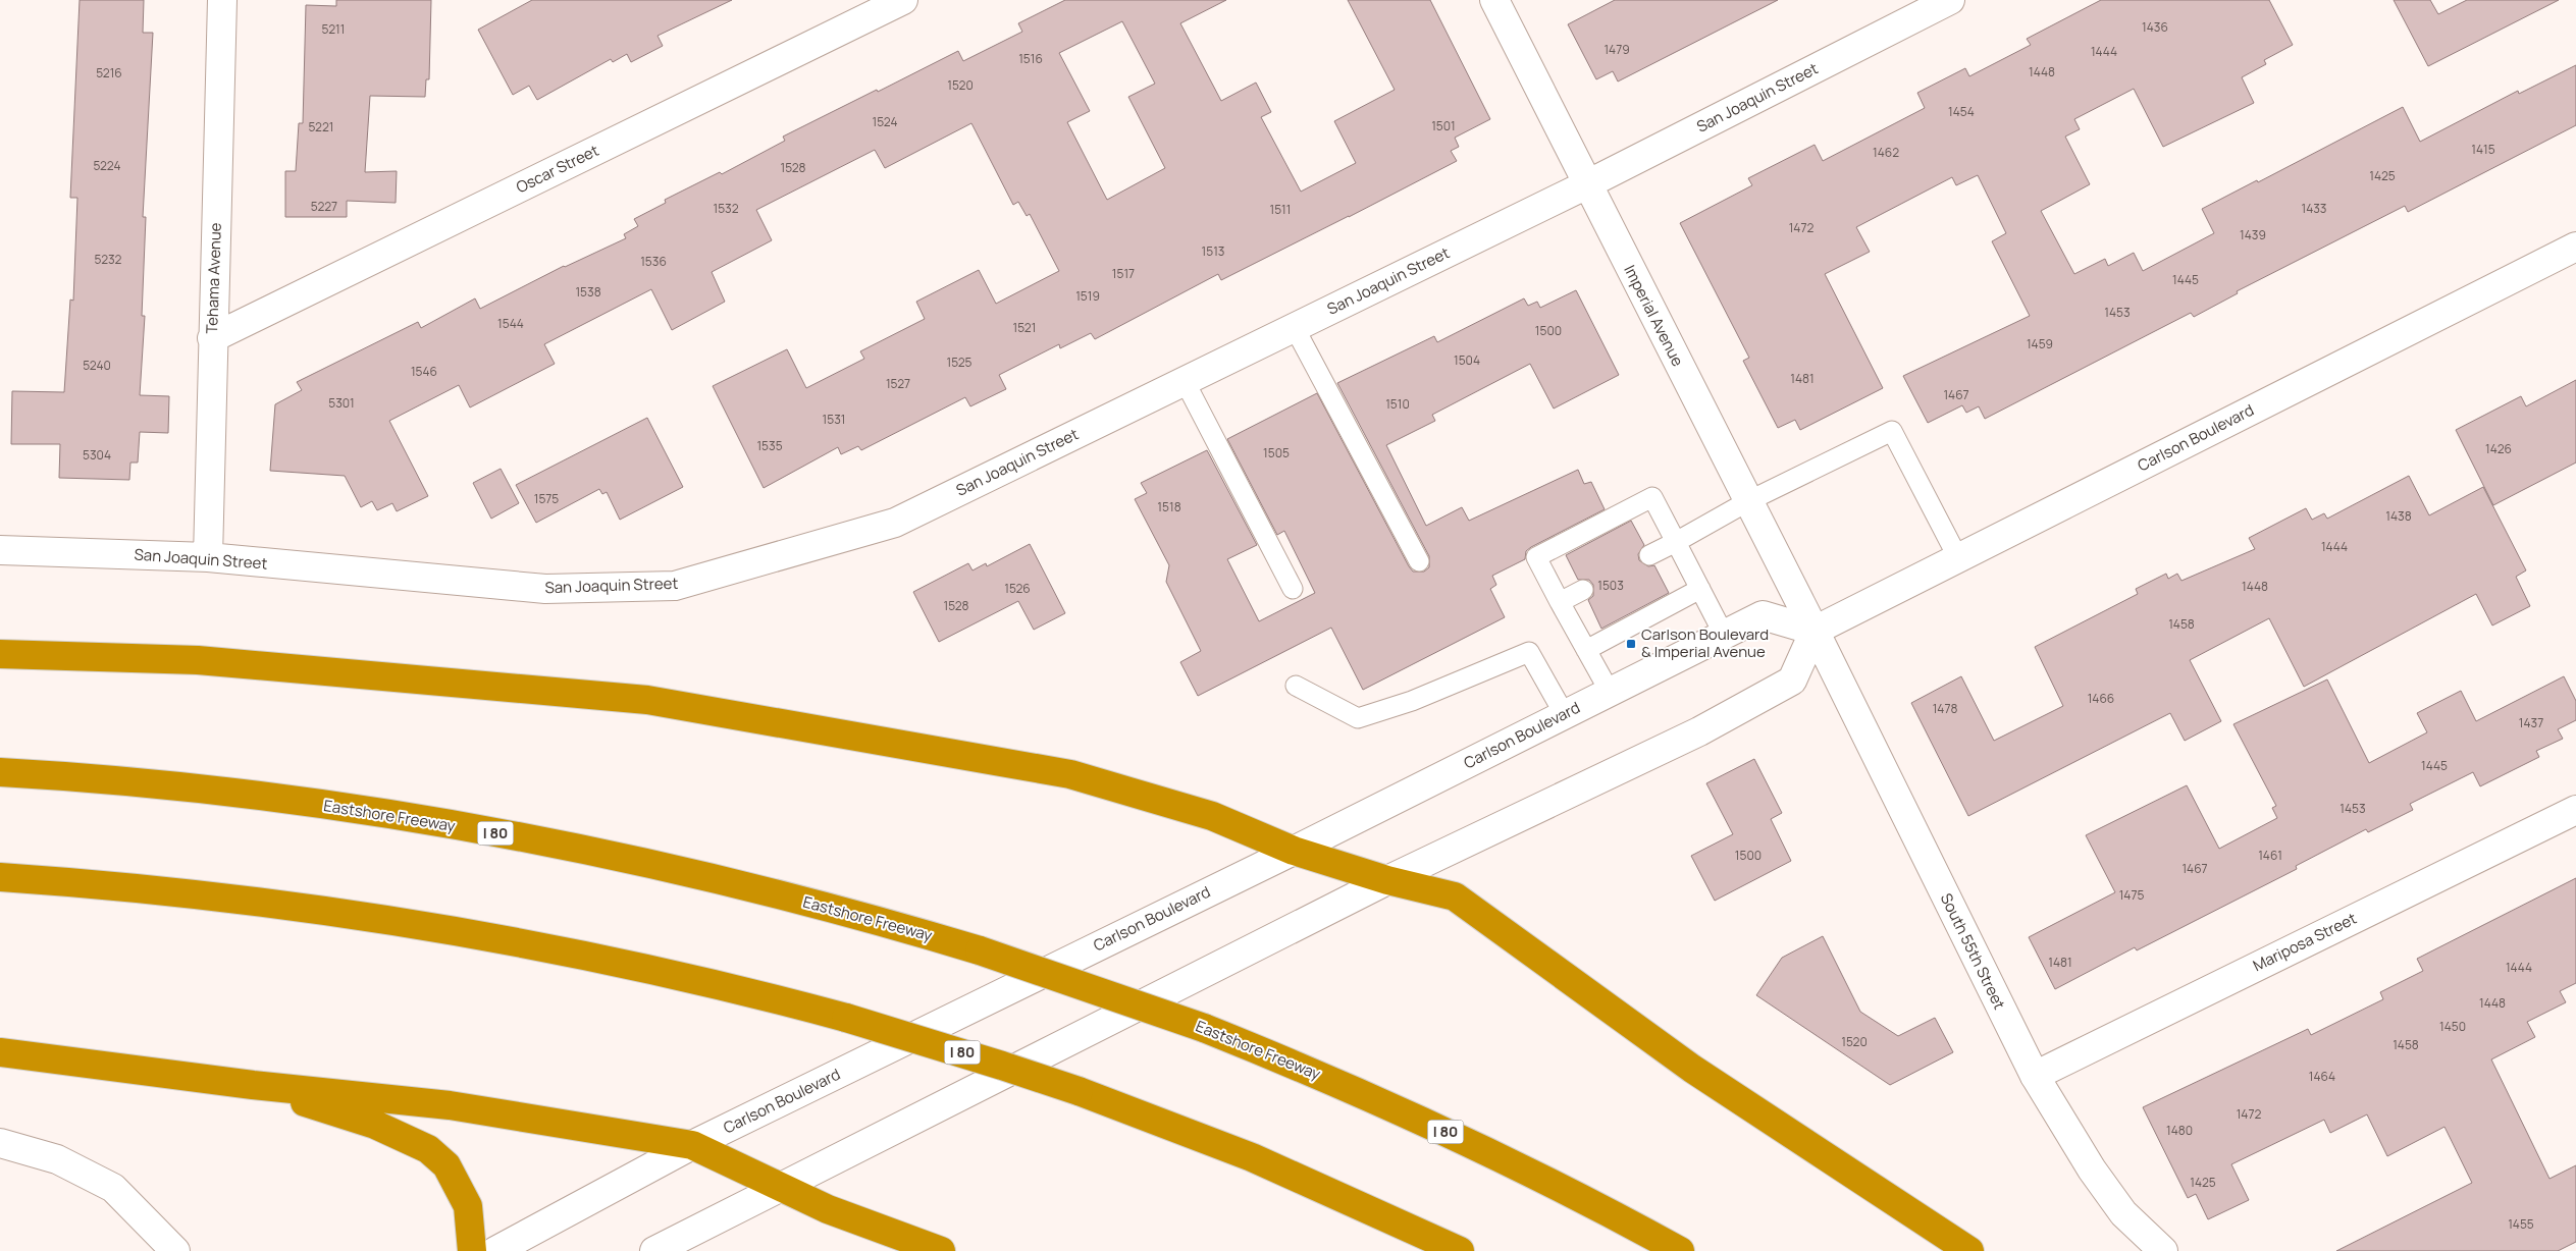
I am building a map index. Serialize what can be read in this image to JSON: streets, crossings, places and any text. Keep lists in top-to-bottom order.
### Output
{
  "streets": {
    "highway": ["Eastshore Freeway", "I 80"],
    "street": [
      "San Joaquin Street",
      "Oscar Street",
      "Tehama Avenue",
      "Imperial Avenue",
      "Carlson Boulevard",
      "Mariposa Street",
      "South 55th Street"
    ]
  },
  "crossings": [
    ["San Joaquin Street", "Tehama Avenue"],
    ["San Joaquin Street", "Imperial Avenue"],
    ["Oscar Street", "Tehama Avenue"],
    ["Imperial Avenue", "Carlson Boulevard"],
    ["Imperial Avenue", "South 55th Street"],
    ["Carlson Boulevard", "South 55th Street"],
    ["Mariposa Street", "South 55th Street"]
  ],
  "places": {
    "transit": ["Carlson Boulevard & Imperial Avenue"]
  },
  "house_numbers": [
    "1436",
    "5211",
    "1479",
    "1444",
    "1516",
    "1448",
    "5216",
    "1520",
    "1454",
    "1524",
    "1501",
    "5221",
    "1415",
    "1462",
    "5224",
    "1528",
    "1425",
    "5227",
    "1532",
    "1433",
    "1511",
    "1472",
    "1439",
    "1513",
    "5232",
    "1536",
    "1517",
    "1445",
    "1538",
    "1519",
    "1453",
    "1544",
    "1521",
    "1500",
    "1459",
    "1504",
    "1525",
    "5240",
    "1546",
    "1481",
    "1527",
    "1467",
    "5301",
    "1510",
    "1531",
    "1535",
    "1426",
    "1505",
    "5304",
    "1575",
    "1518",
    "1438",
    "1444",
    "1503",
    "1448",
    "1526",
    "1528",
    "1458",
    "1466",
    "1478",
    "1437",
    "1445",
    "1453",
    "1500",
    "1461",
    "1467",
    "1475",
    "1481",
    "1444",
    "1448",
    "1450",
    "1520",
    "1458",
    "1464",
    "1472",
    "1480",
    "1425",
    "1455"
  ]
}
